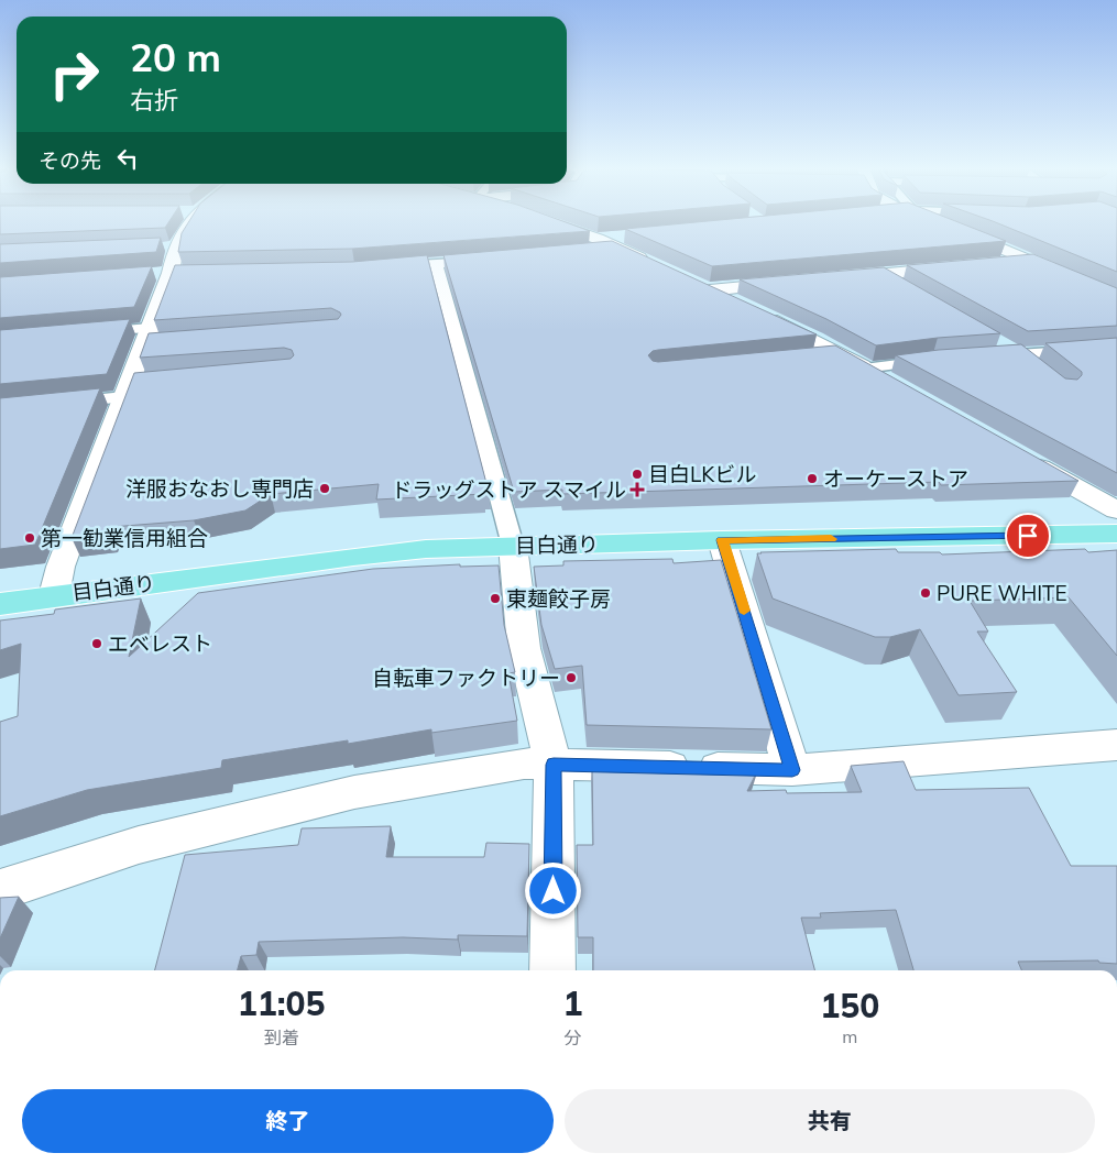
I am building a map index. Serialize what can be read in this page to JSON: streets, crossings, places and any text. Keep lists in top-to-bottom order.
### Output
{
  "streets": {
    "main road": ["目白通り"]
  },
  "places": {
    "other": [
      "目白LKビル",
      "オーケーストア",
      "洋服おなおし専門店",
      "第一勧業信用組合",
      "PURE WHITE",
      "東麺餃子房",
      "エベレスト",
      "自転車ファクトリー"
    ],
    "health": ["ドラッグストア スマイル"]
  },
  "page": {
    "turn": ["20 m", "右折"],
    "then": "その先",
    "eta": [
      "11:05",
      "到着",
      "1",
      "分",
      "150",
      "m"
    ],
    "buttons": ["終了", "共有"]
  }
}
